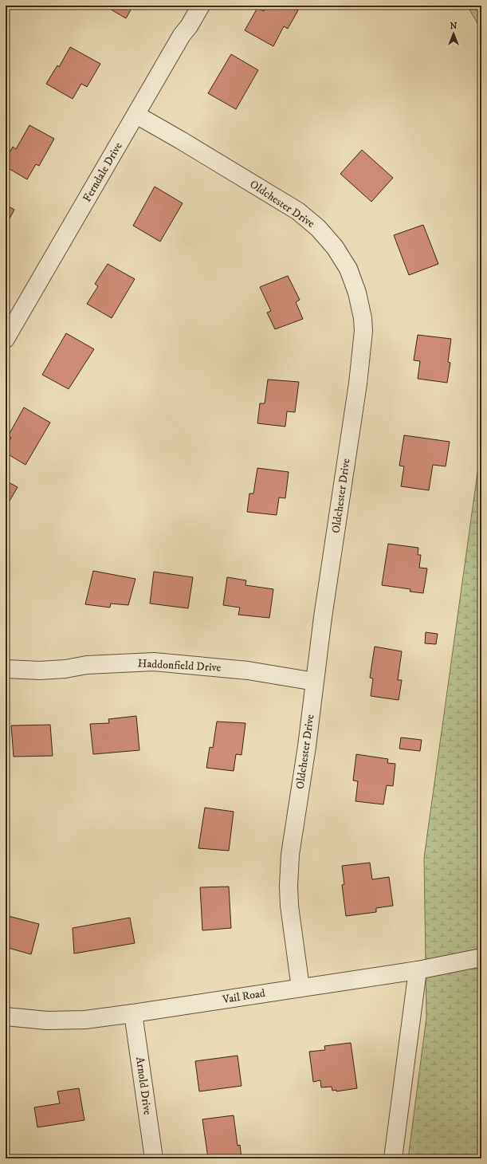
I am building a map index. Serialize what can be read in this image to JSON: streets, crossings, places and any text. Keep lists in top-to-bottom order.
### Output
{
  "streets": {
    "street": [
      "Ferndale Drive",
      "Oldchester Drive",
      "Haddonfield Drive",
      "Vail Road",
      "Arnold Drive"
    ]
  },
  "crossings": [
    ["Ferndale Drive", "Oldchester Drive"],
    ["Oldchester Drive", "Haddonfield Drive"],
    ["Oldchester Drive", "Vail Road"],
    ["Vail Road", "Arnold Drive"]
  ],
  "north": "top"
}
